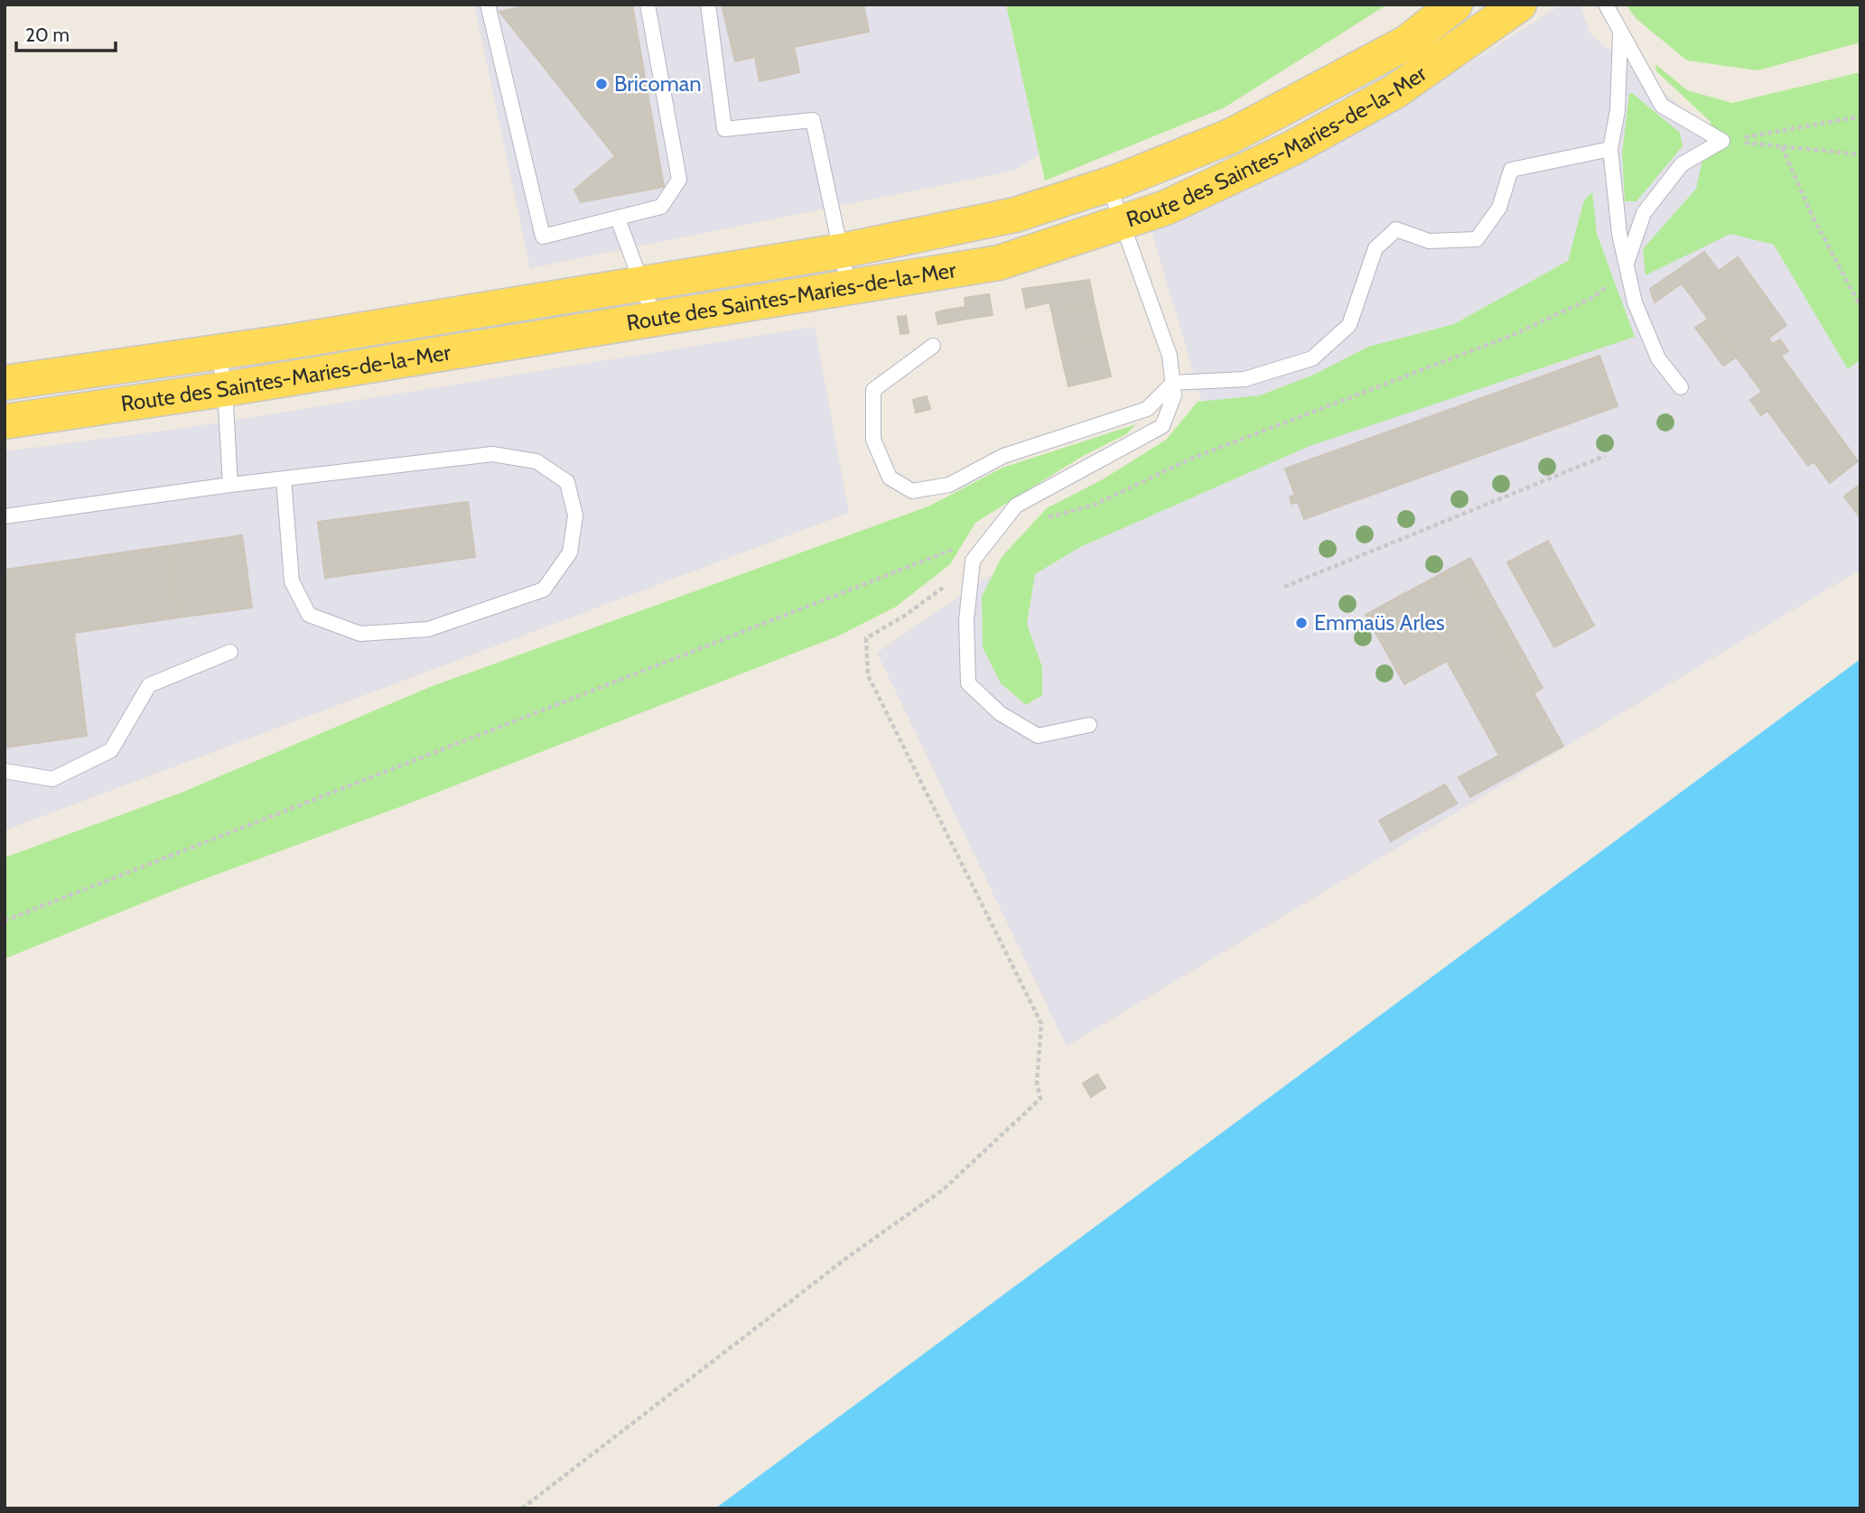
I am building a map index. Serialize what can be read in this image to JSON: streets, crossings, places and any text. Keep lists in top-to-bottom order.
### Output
{
  "streets": {
    "main road": ["Route des Saintes-Maries-de-la-Mer"]
  },
  "places": ["Bricoman", "Emmaüs Arles"],
  "scale_bar": "20 m"
}
